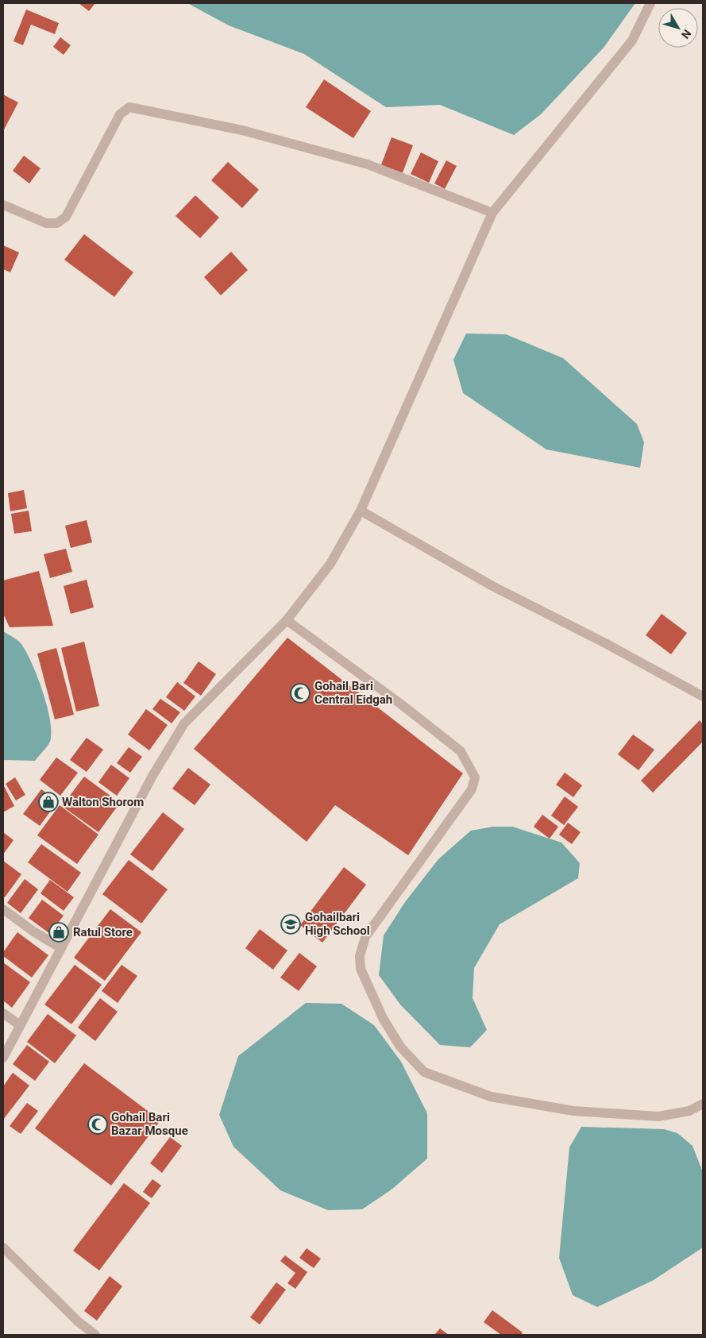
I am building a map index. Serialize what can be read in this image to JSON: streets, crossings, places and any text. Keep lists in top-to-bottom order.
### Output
{
  "places": {
    "mosque": ["Gohail Bari Central Eidgah", "Gohail Bari Bazar Mosque"],
    "shop": ["Walton Shorom", "Ratul Store"],
    "school or university": ["Gohailbari High School"]
  },
  "north": "bottom right"
}
